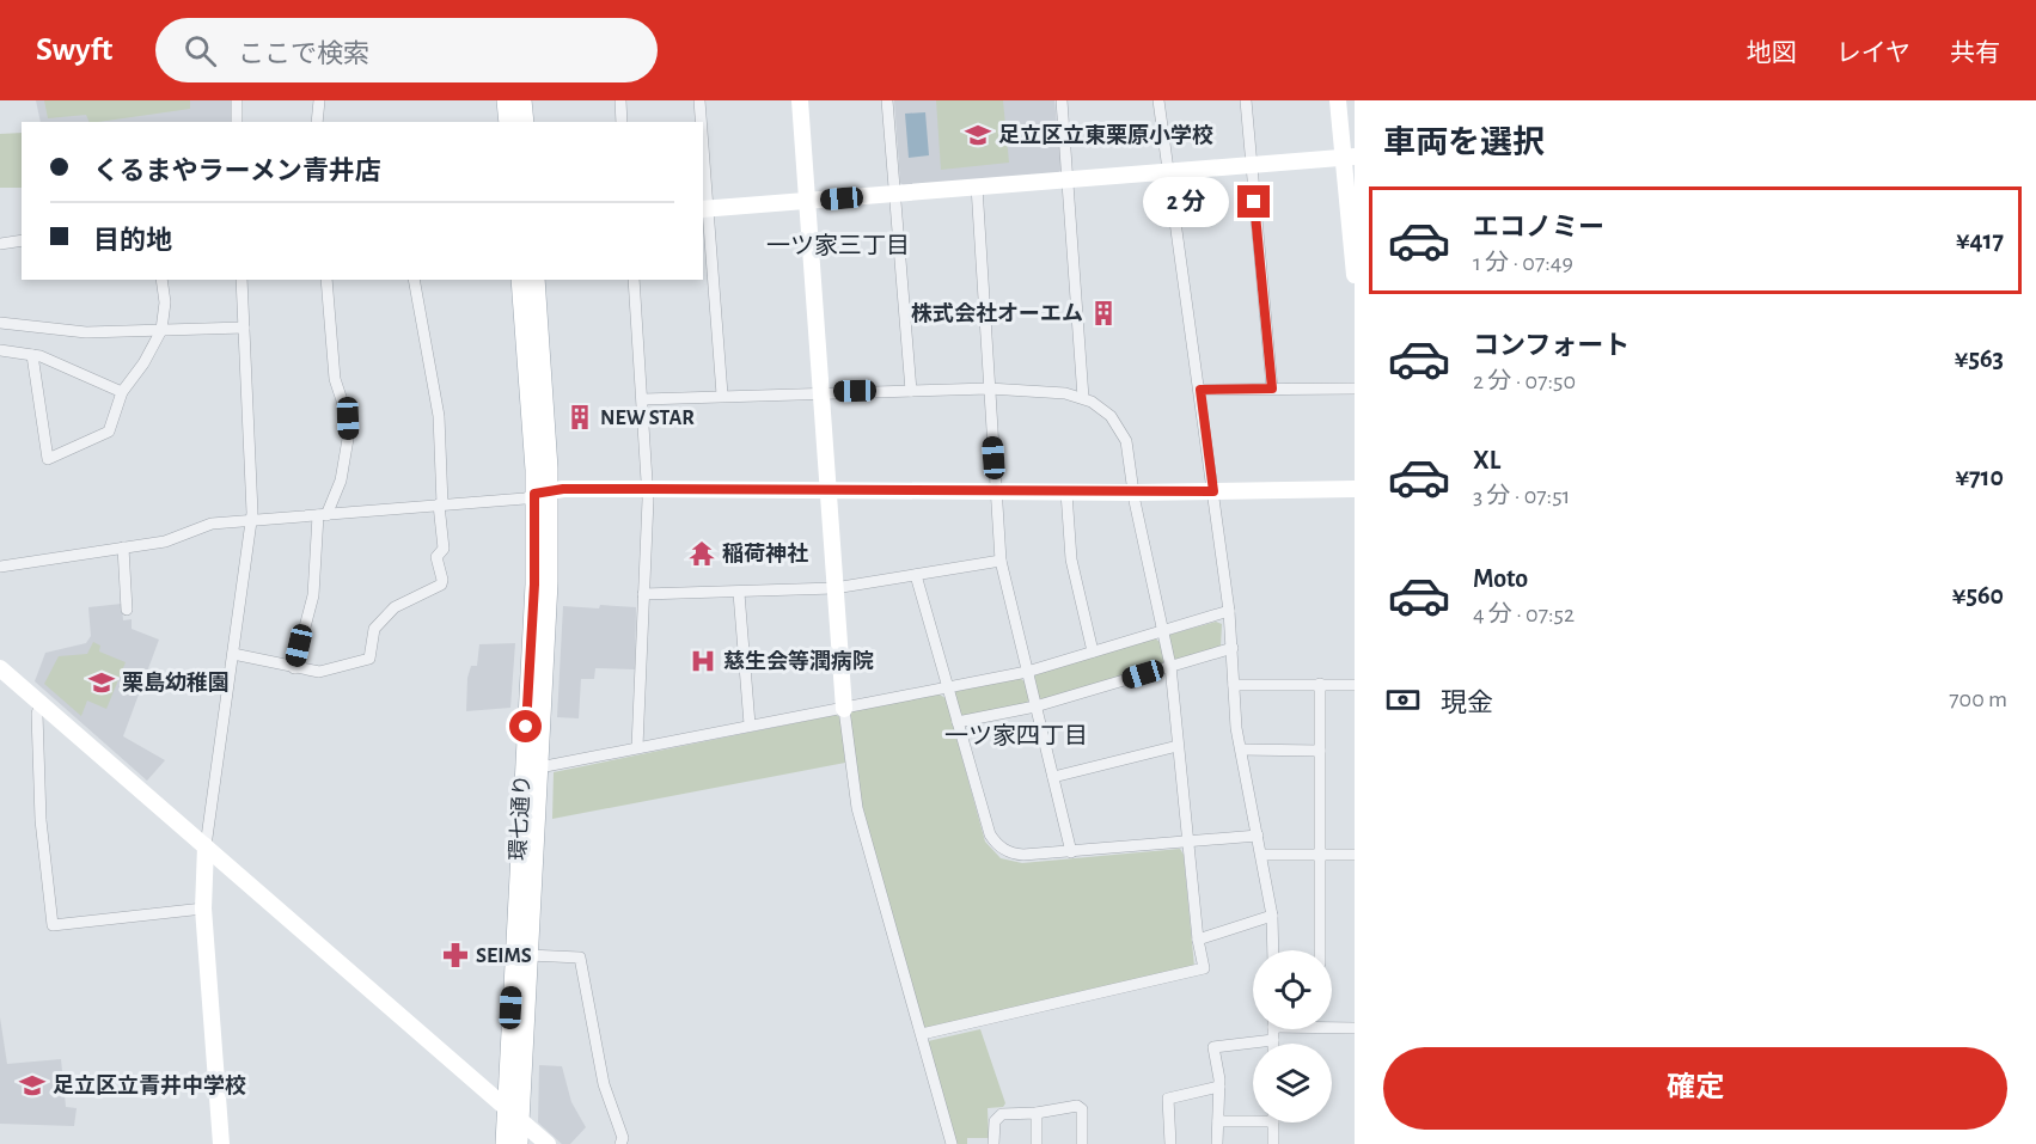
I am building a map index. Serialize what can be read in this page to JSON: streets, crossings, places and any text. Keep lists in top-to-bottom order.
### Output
{
  "streets": {
    "main road": ["環七通り"]
  },
  "districts": ["一ツ家三丁目", "一ツ家四丁目"],
  "places": {
    "school or university": ["足立区立東栗原小学校", "栗島幼稚園", "足立区立青井中学校"],
    "building": ["株式会社オーエム", "NEW STAR"],
    "temple": ["稲荷神社"],
    "hospital": ["慈生会等潤病院"],
    "pharmacy": ["SEIMS"]
  },
  "page": {
    "header": "Swyft",
    "search": "ここで検索",
    "nav": ["地図", "レイヤ", "共有"],
    "heading": "車両を選択",
    "banner": ["くるまやラーメン青井店", "目的地"],
    "bubble": "2 分",
    "list": [
      {
        "name": "エコノミー",
        "note": "1 分 · 07:49",
        "value": "¥417"
      },
      {
        "name": "コンフォート",
        "note": "2 分 · 07:50",
        "value": "¥563"
      },
      {
        "name": "XL",
        "note": "3 分 · 07:51",
        "value": "¥710"
      },
      {
        "name": "Moto",
        "note": "4 分 · 07:52",
        "value": "¥560"
      }
    ],
    "pay": ["現金", "700 m"],
    "buttons": "確定"
  }
}
